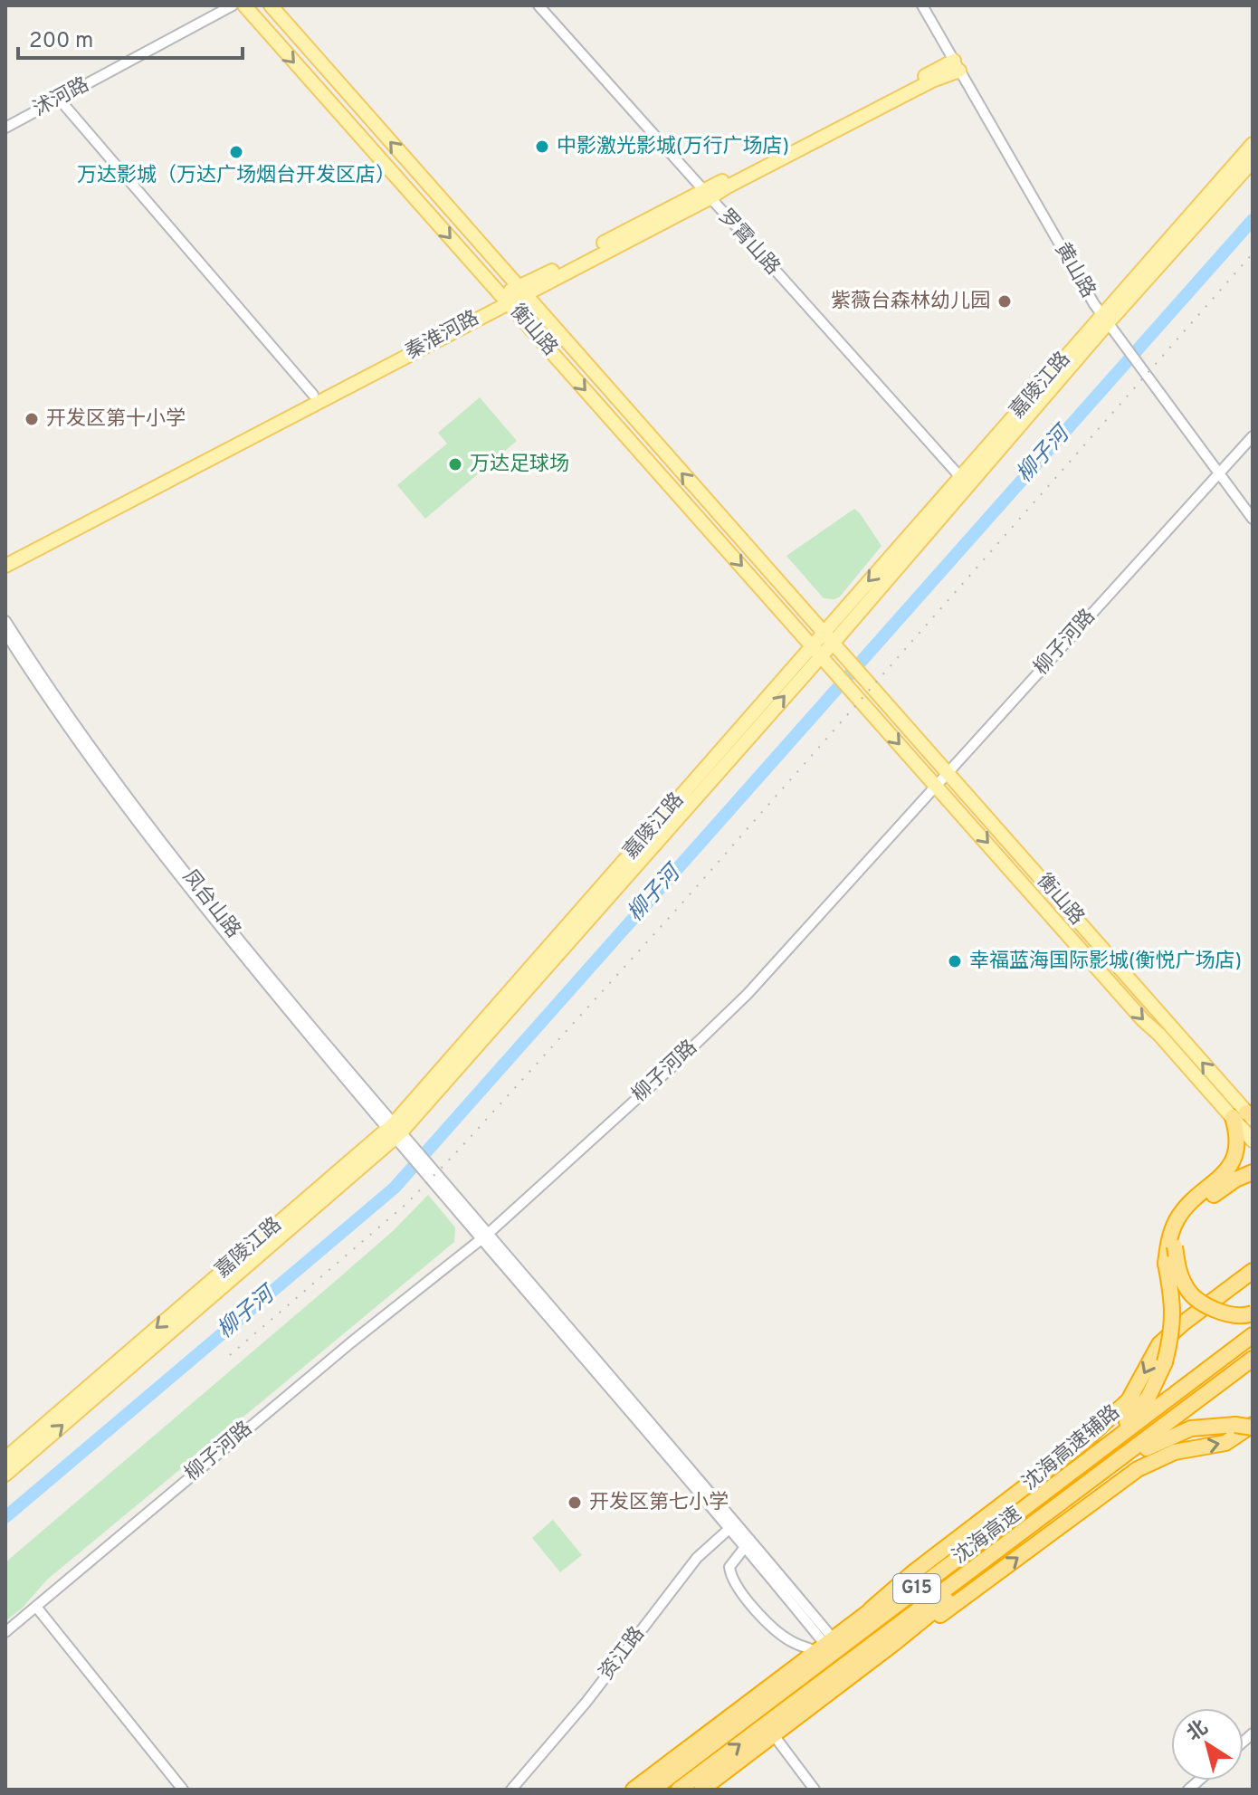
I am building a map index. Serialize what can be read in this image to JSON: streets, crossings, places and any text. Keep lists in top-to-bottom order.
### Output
{
  "streets": {
    "highway": ["沈海高速辅路", "沈海高速", "G15"],
    "main road": ["衡山路", "秦淮河路", "嘉陵江路"],
    "street": [
      "沭河路",
      "罗霄山路",
      "黄山路",
      "柳子河路",
      "凤台山路",
      "资江路"
    ]
  },
  "crossings": [
    ["罗霄山路", "秦淮河路"],
    ["罗霄山路", "嘉陵江路"],
    ["黄山路", "秦淮河路"],
    ["黄山路", "嘉陵江路"],
    ["黄山路", "柳子河路"],
    ["衡山路", "秦淮河路"],
    ["衡山路", "嘉陵江路"],
    ["衡山路", "柳子河路"],
    ["嘉陵江路", "凤台山路"],
    ["柳子河路", "凤台山路"],
    ["凤台山路", "资江路"]
  ],
  "water": ["柳子河"],
  "places": [
    "中影激光影城(万行广场店)",
    "万达影城（万达广场烟台开发区店）",
    "紫薇台森林幼儿园",
    "开发区第十小学",
    "万达足球场",
    "幸福蓝海国际影城(衡悦广场店)",
    "开发区第七小学"
  ],
  "scale_bar": "200 m",
  "north": "top left"
}
